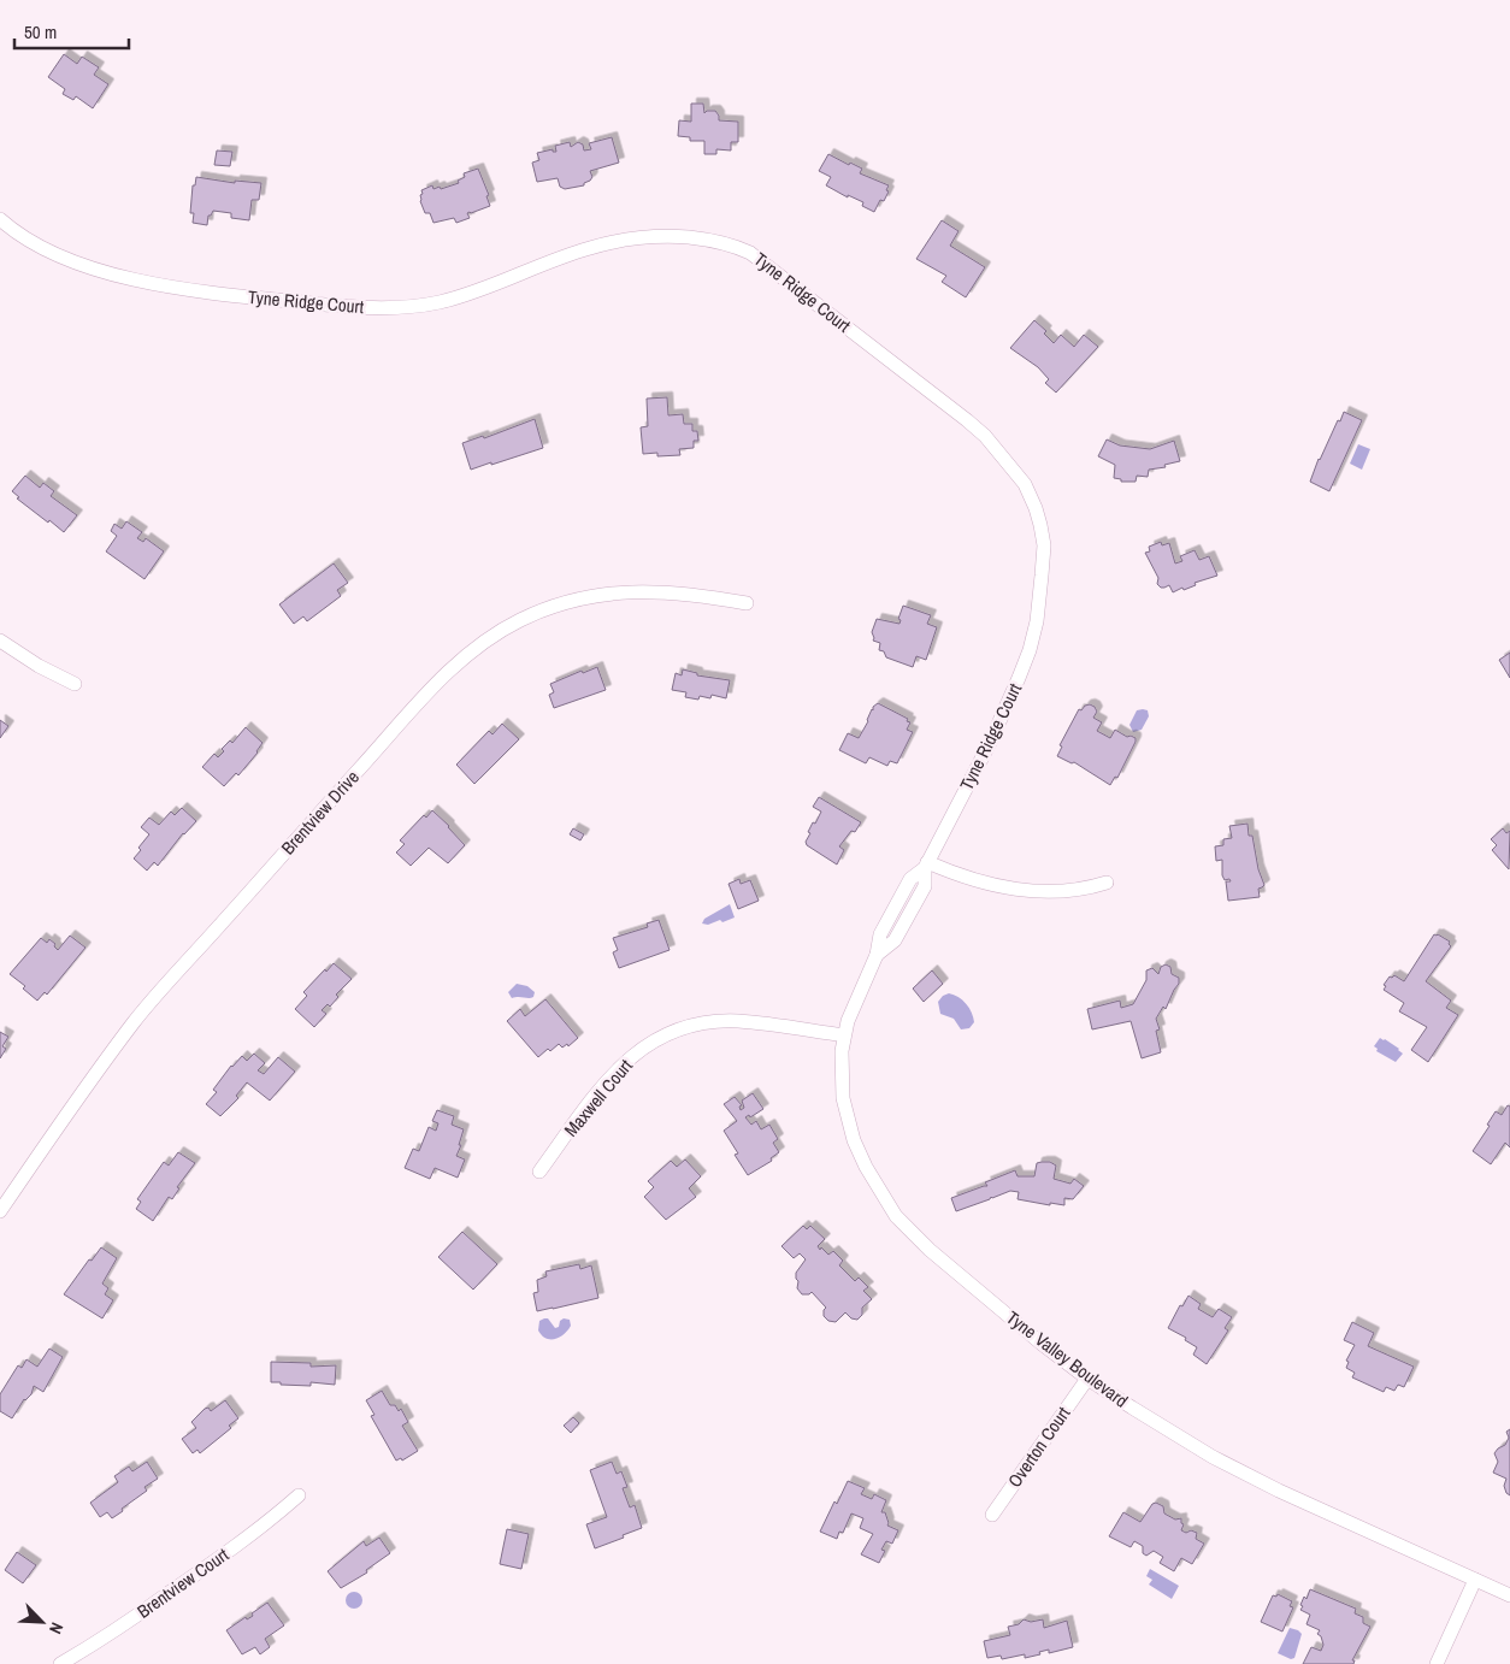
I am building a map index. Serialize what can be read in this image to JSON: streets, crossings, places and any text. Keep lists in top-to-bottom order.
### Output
{
  "streets": {
    "street": [
      "Tyne Ridge Court",
      "Brentview Drive",
      "Maxwell Court",
      "Tyne Valley Boulevard",
      "Overton Court",
      "Brentview Court"
    ]
  },
  "crossings": [
    ["Tyne Ridge Court", "Tyne Valley Boulevard"],
    ["Maxwell Court", "Tyne Valley Boulevard"],
    ["Tyne Valley Boulevard", "Overton Court"]
  ],
  "scale_bar": "50 m",
  "north": "bottom right"
}
